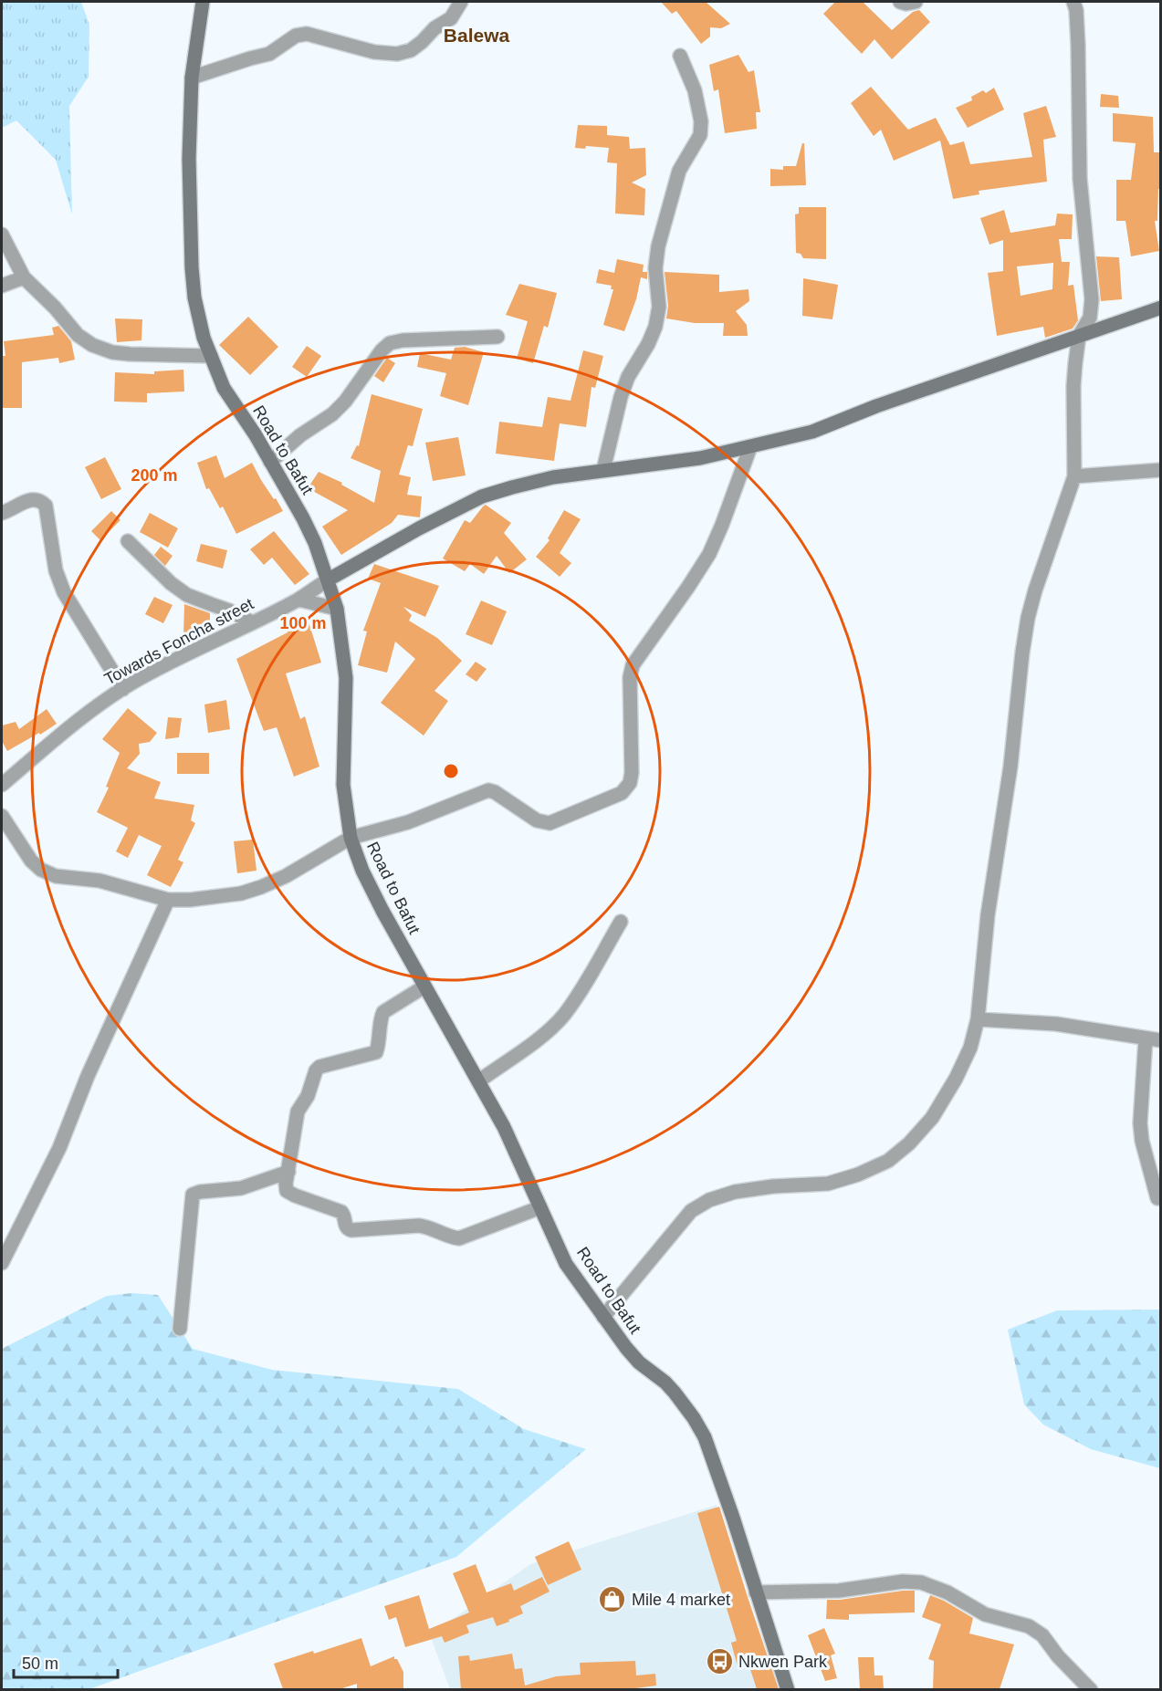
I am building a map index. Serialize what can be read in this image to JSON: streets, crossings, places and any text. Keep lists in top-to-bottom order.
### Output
{
  "streets": {
    "street": ["Road to Bafut", "Towards Foncha street"]
  },
  "crossings": [
    ["Road to Bafut", "Towards Foncha street"]
  ],
  "districts": ["Balewa"],
  "places": {
    "shop": ["Mile 4 market"],
    "bus stop": ["Nkwen Park"]
  },
  "scale_bar": "50 m",
  "rings": ["200 m", "100 m"]
}
